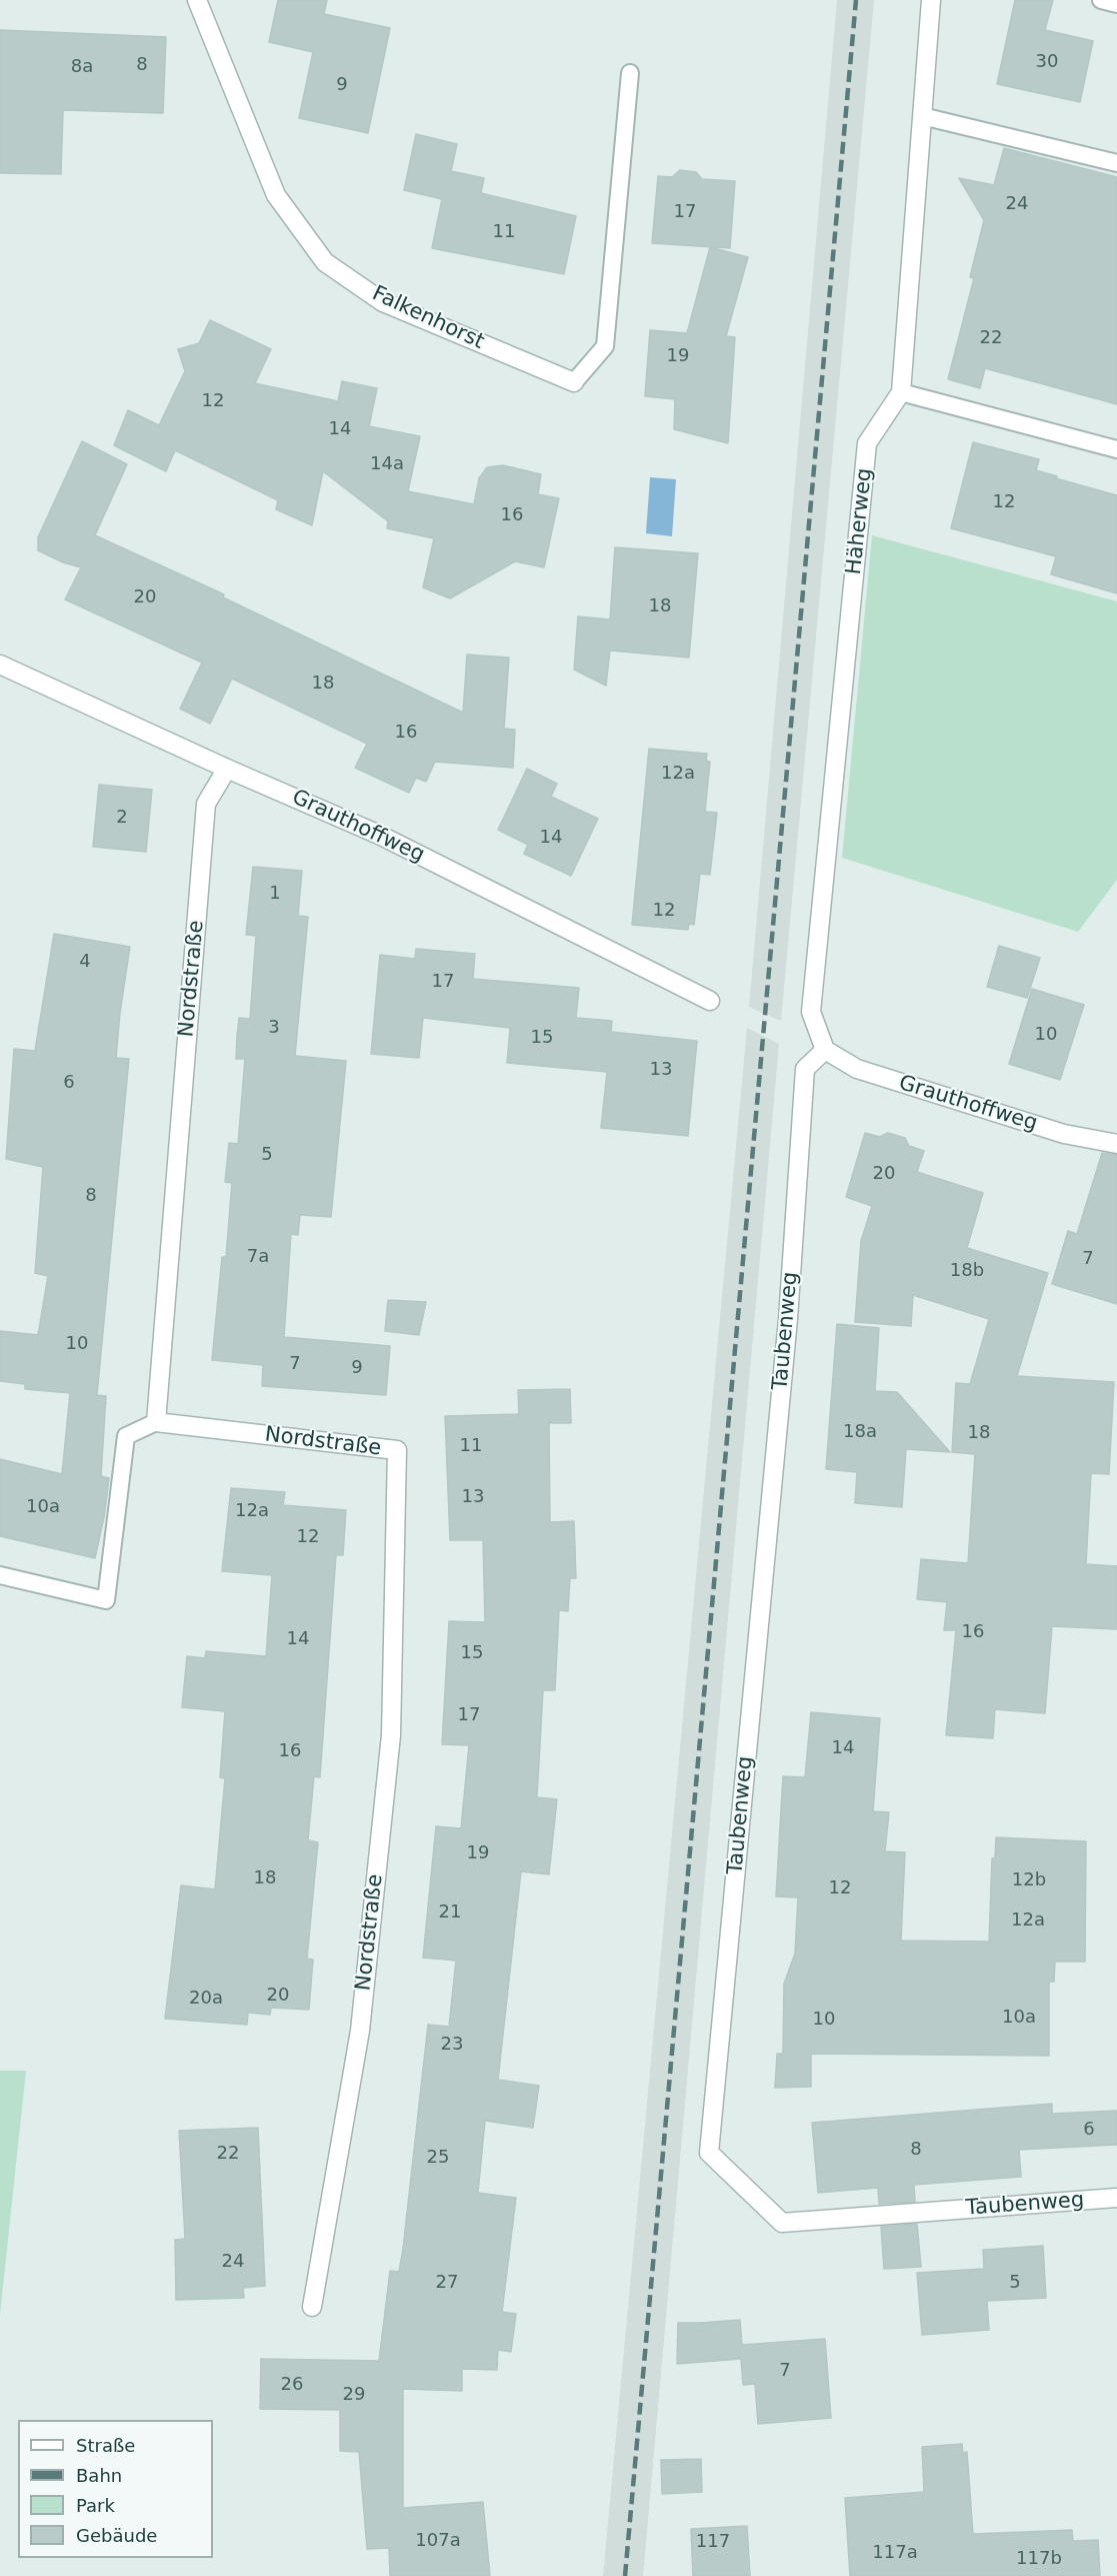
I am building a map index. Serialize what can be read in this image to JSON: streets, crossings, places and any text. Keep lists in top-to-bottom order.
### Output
{
  "streets": {
    "street": [
      "Falkenhorst",
      "Häherweg",
      "Grauthoffweg",
      "Nordstraße",
      "Taubenweg"
    ]
  },
  "crossings": [
    ["Häherweg", "Grauthoffweg"],
    ["Häherweg", "Taubenweg"],
    ["Grauthoffweg", "Nordstraße"],
    ["Grauthoffweg", "Taubenweg"]
  ],
  "house_numbers": [
    "30",
    "8",
    "8a",
    "9",
    "24",
    "17",
    "11",
    "22",
    "19",
    "12",
    "14",
    "14a",
    "12",
    "16",
    "20",
    "18",
    "18",
    "16",
    "12a",
    "2",
    "14",
    "1",
    "12",
    "4",
    "17",
    "3",
    "10",
    "15",
    "13",
    "6",
    "5",
    "20",
    "8",
    "7a",
    "7",
    "18b",
    "10",
    "7",
    "9",
    "18a",
    "18",
    "11",
    "13",
    "10a",
    "12a",
    "12",
    "16",
    "14",
    "15",
    "17",
    "14",
    "16",
    "19",
    "18",
    "12b",
    "12",
    "21",
    "12a",
    "20",
    "20a",
    "10a",
    "10",
    "23",
    "6",
    "8",
    "22",
    "25",
    "24",
    "27",
    "5",
    "7",
    "26",
    "29",
    "107a",
    "117",
    "117a",
    "117b"
  ],
  "legend": [
    "Straße",
    "Bahn",
    "Park",
    "Gebäude"
  ]
}
